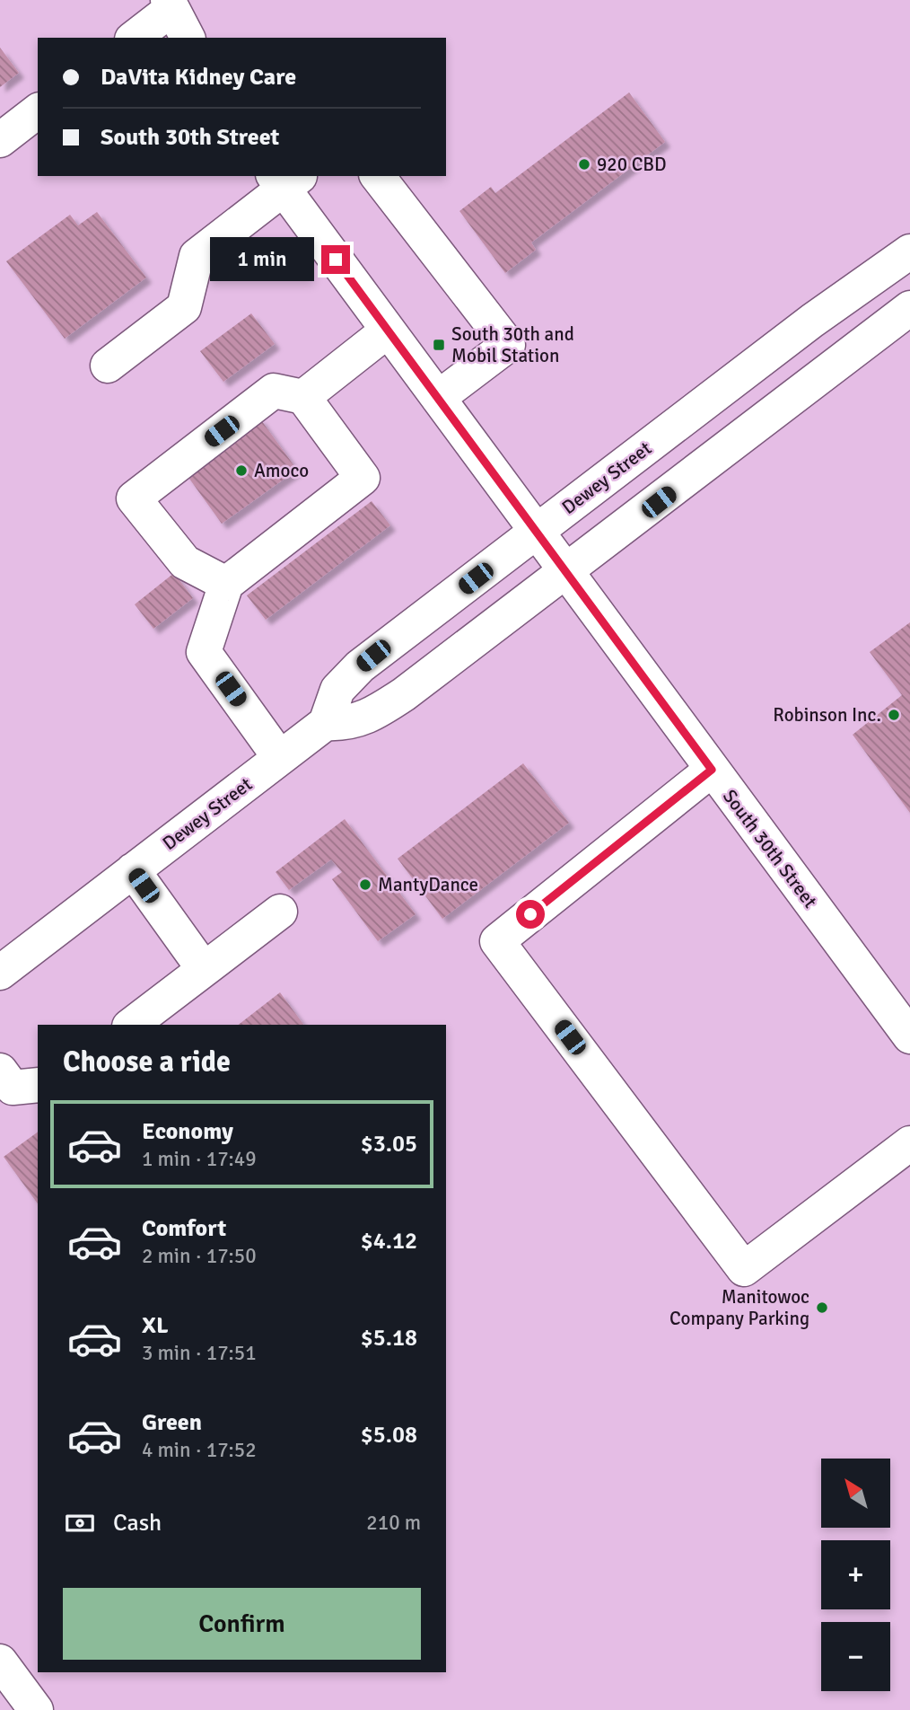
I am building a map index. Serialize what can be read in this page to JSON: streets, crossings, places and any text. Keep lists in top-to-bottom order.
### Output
{
  "streets": {
    "street": ["Dewey Street", "South 30th Street"]
  },
  "crossings": [
    ["Dewey Street", "South 30th Street"]
  ],
  "places": {
    "other": [
      "920 CBD",
      "Amoco",
      "Robinson Inc.",
      "MantyDance",
      "Manitowoc Company Parking"
    ],
    "transit": ["South 30th and Mobil Station"]
  },
  "north": "top left",
  "page": {
    "banner": ["DaVita Kidney Care", "South 30th Street"],
    "bubble": "1 min",
    "heading": "Choose a ride",
    "list": [
      {
        "name": "Economy",
        "note": "1 min · 17:49",
        "value": "$3.05"
      },
      {
        "name": "Comfort",
        "note": "2 min · 17:50",
        "value": "$4.12"
      },
      {
        "name": "XL",
        "note": "3 min · 17:51",
        "value": "$5.18"
      },
      {
        "name": "Green",
        "note": "4 min · 17:52",
        "value": "$5.08"
      }
    ],
    "map_buttons": ["+", "−"],
    "pay": ["Cash", "210 m"],
    "buttons": "Confirm"
  }
}
